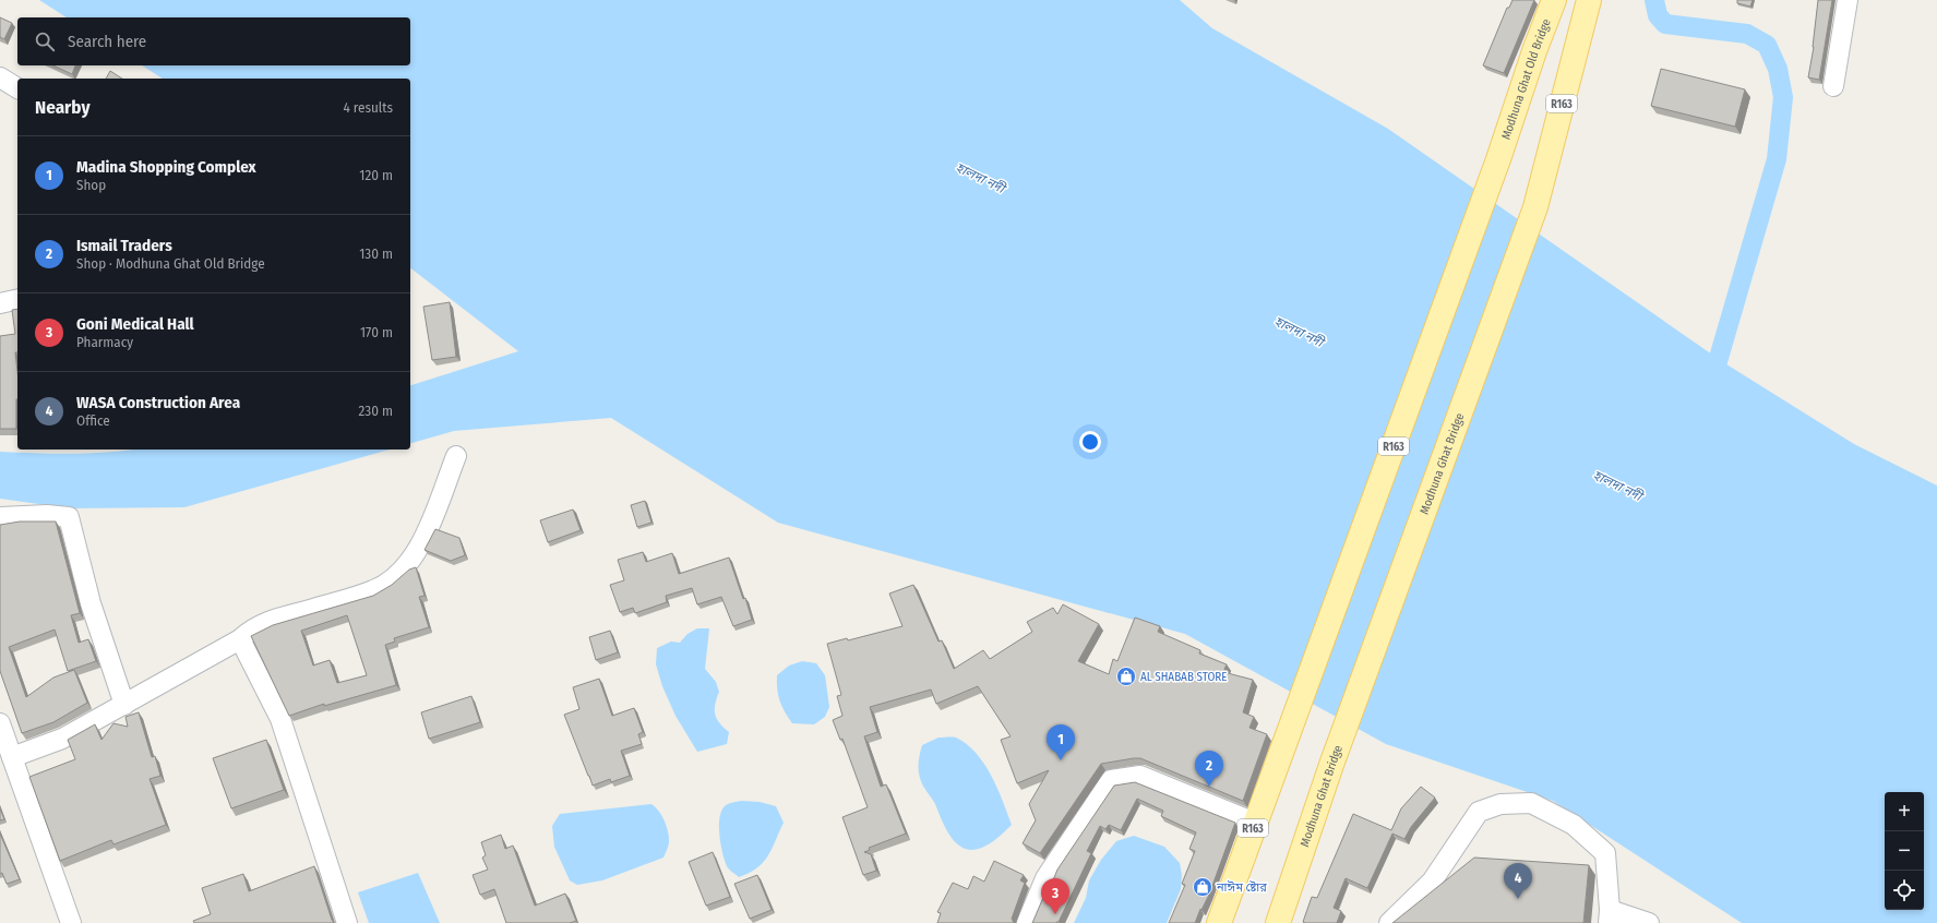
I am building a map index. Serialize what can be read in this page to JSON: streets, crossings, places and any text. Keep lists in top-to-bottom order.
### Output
{
  "streets": {
    "main road": ["Modhuna Ghat Old Bridge", "R163", "Modhuna Ghat Bridge"]
  },
  "crossings": [
    ["Modhuna Ghat Old Bridge", "R163"]
  ],
  "water": ["হালদা নদী"],
  "places": {
    "shop": ["AL SHABAB STORE", "নাঈম ষ্টোর"]
  },
  "page": {
    "search": "Search here",
    "heading": ["Nearby", "4 results"],
    "list": [
      {
        "mark": "1",
        "name": "Madina Shopping Complex",
        "note": "Shop",
        "value": "120 m"
      },
      {
        "mark": "2",
        "name": "Ismail Traders",
        "note": "Shop · Modhuna Ghat Old Bridge",
        "value": "130 m"
      },
      {
        "mark": "3",
        "name": "Goni Medical Hall",
        "note": "Pharmacy",
        "value": "170 m"
      },
      {
        "mark": "4",
        "name": "WASA Construction Area",
        "note": "Office",
        "value": "230 m"
      }
    ],
    "pins": [
      "1",
      "2",
      "4",
      "3"
    ],
    "map_buttons": ["+", "−"]
  }
}
